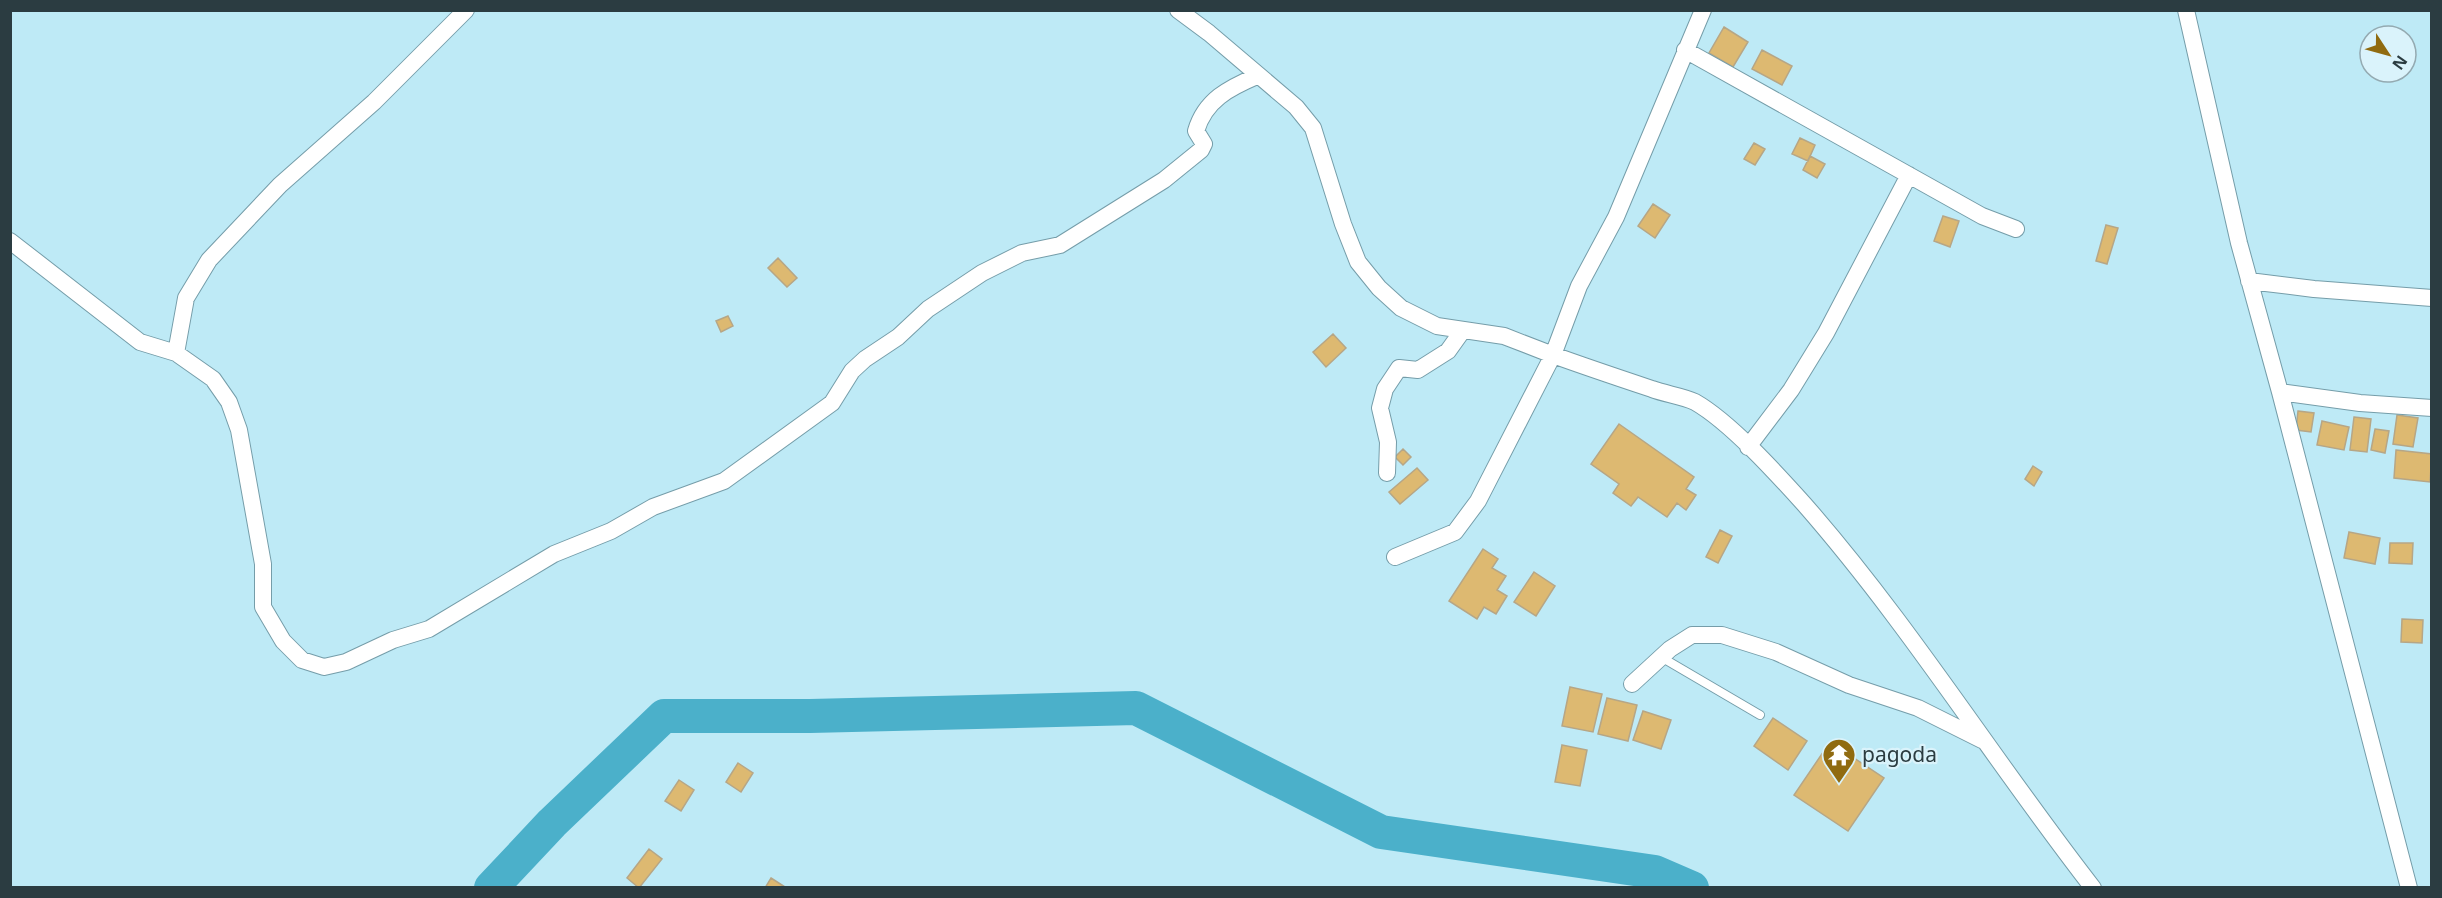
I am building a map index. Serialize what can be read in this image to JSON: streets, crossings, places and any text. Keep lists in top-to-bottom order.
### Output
{
  "places": {
    "temple": ["pagoda"]
  },
  "north": "bottom right"
}
